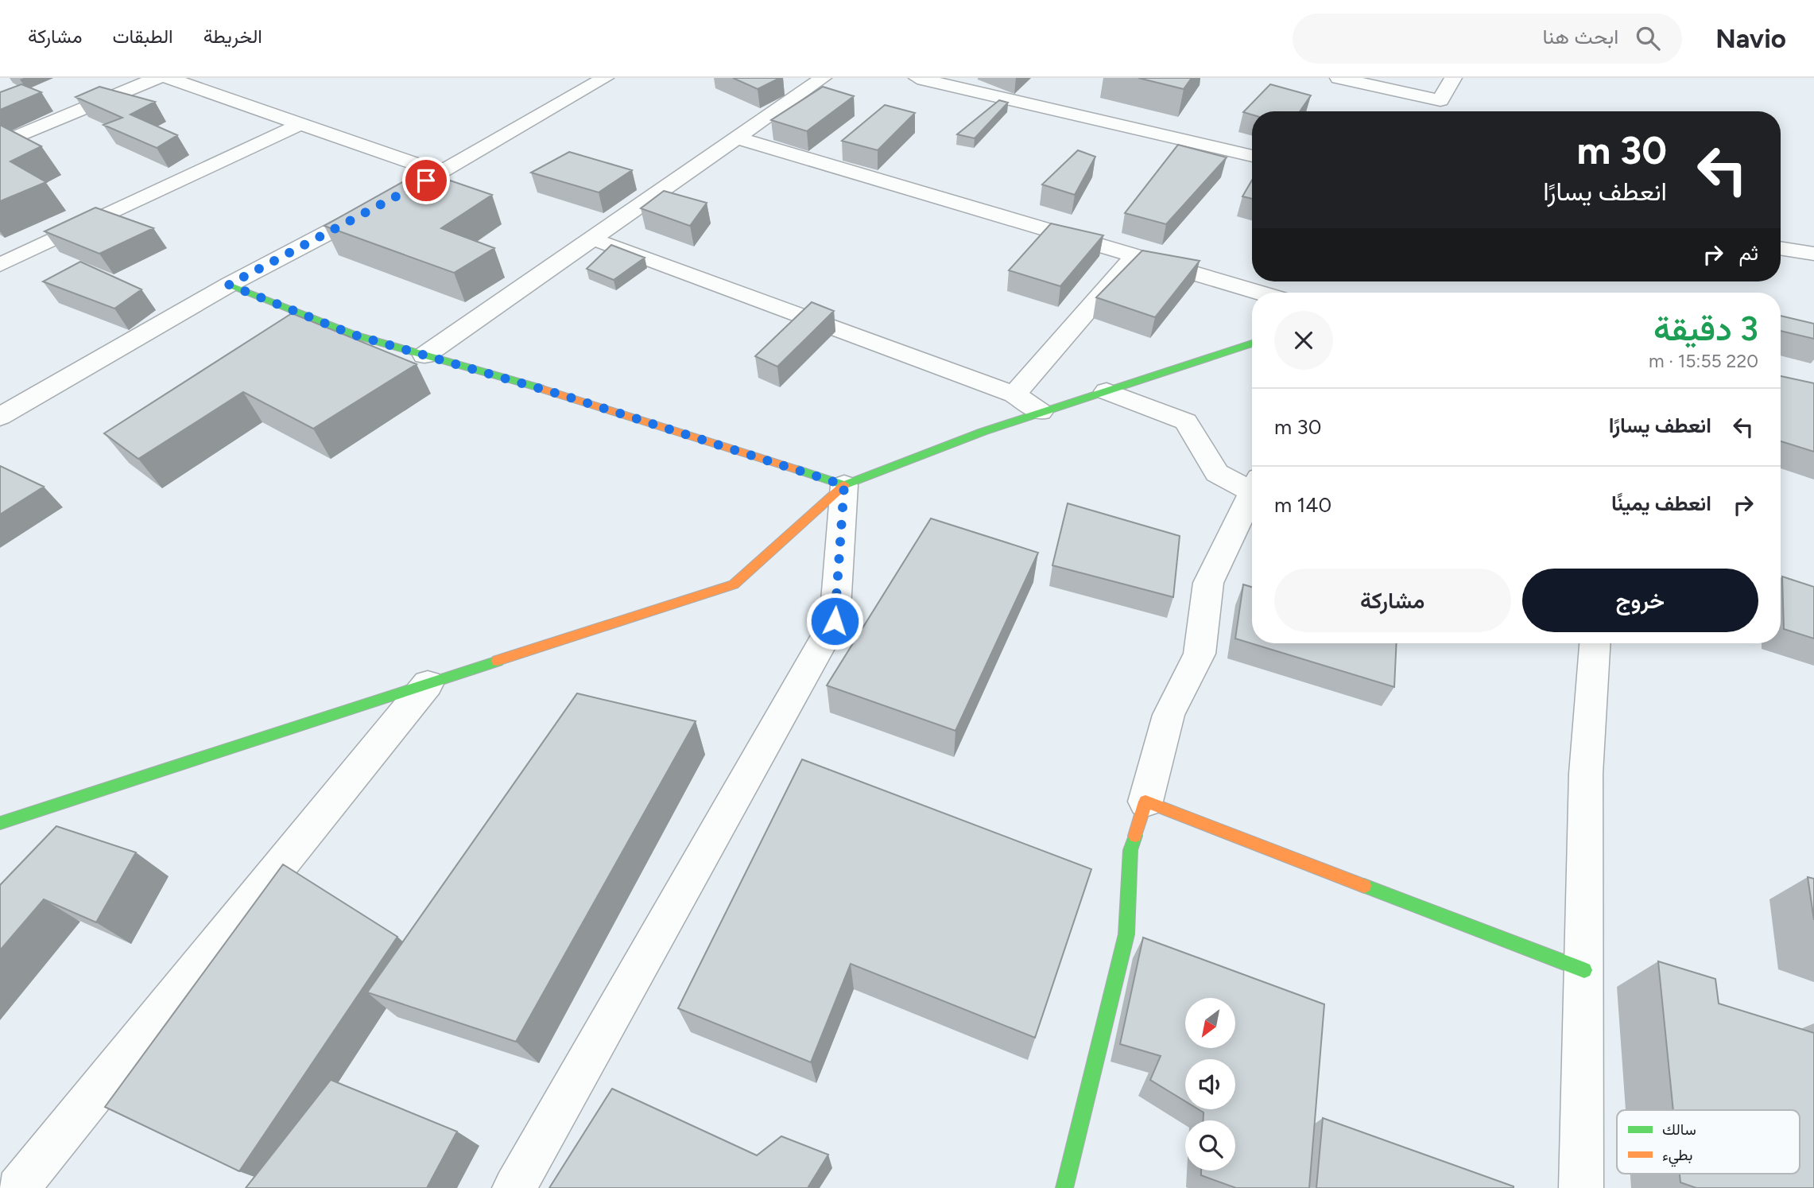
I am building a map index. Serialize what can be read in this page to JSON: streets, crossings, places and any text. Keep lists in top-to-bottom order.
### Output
{
  "legend": ["سالك", "بطيء"],
  "north": "bottom left",
  "page": {
    "header": "Navio",
    "search": "ابحث هنا",
    "nav": ["الخريطة", "الطبقات", "مشاركة"],
    "turn": ["30 m", "انعطف يسارًا"],
    "then": "ثم",
    "heading": ["3 دقيقة", "220 m · 15:55"],
    "list": [
      {
        "name": "انعطف يسارًا",
        "value": "30 m"
      },
      {
        "name": "انعطف يمينًا",
        "value": "140 m"
      }
    ],
    "buttons": ["خروج", "مشاركة"]
  }
}
